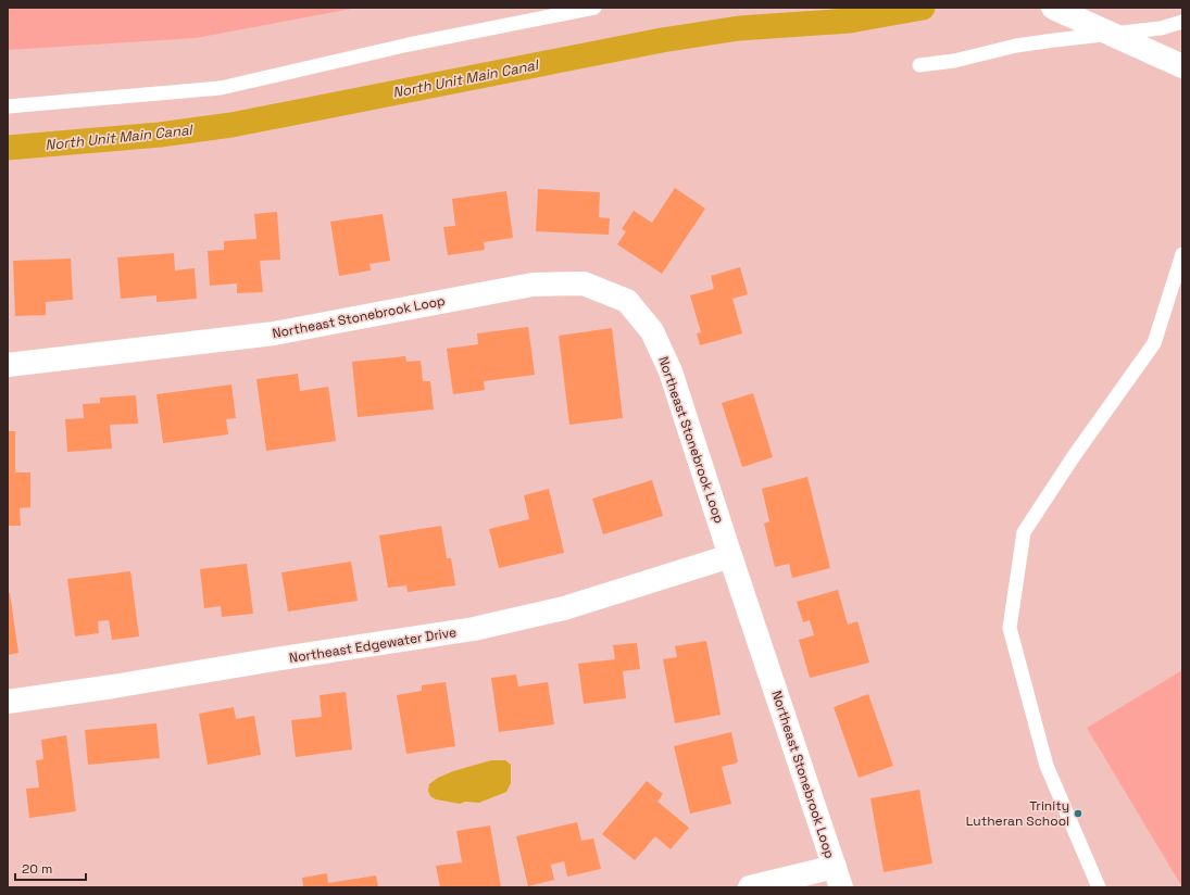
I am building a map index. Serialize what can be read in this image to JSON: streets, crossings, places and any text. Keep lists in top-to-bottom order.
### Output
{
  "streets": {
    "main road": ["Northeast Stonebrook Loop", "Northeast Edgewater Drive"]
  },
  "crossings": [
    ["Northeast Stonebrook Loop", "Northeast Edgewater Drive"]
  ],
  "water": ["North Unit Main Canal"],
  "places": ["Trinity Lutheran School"],
  "scale_bar": "20 m"
}
